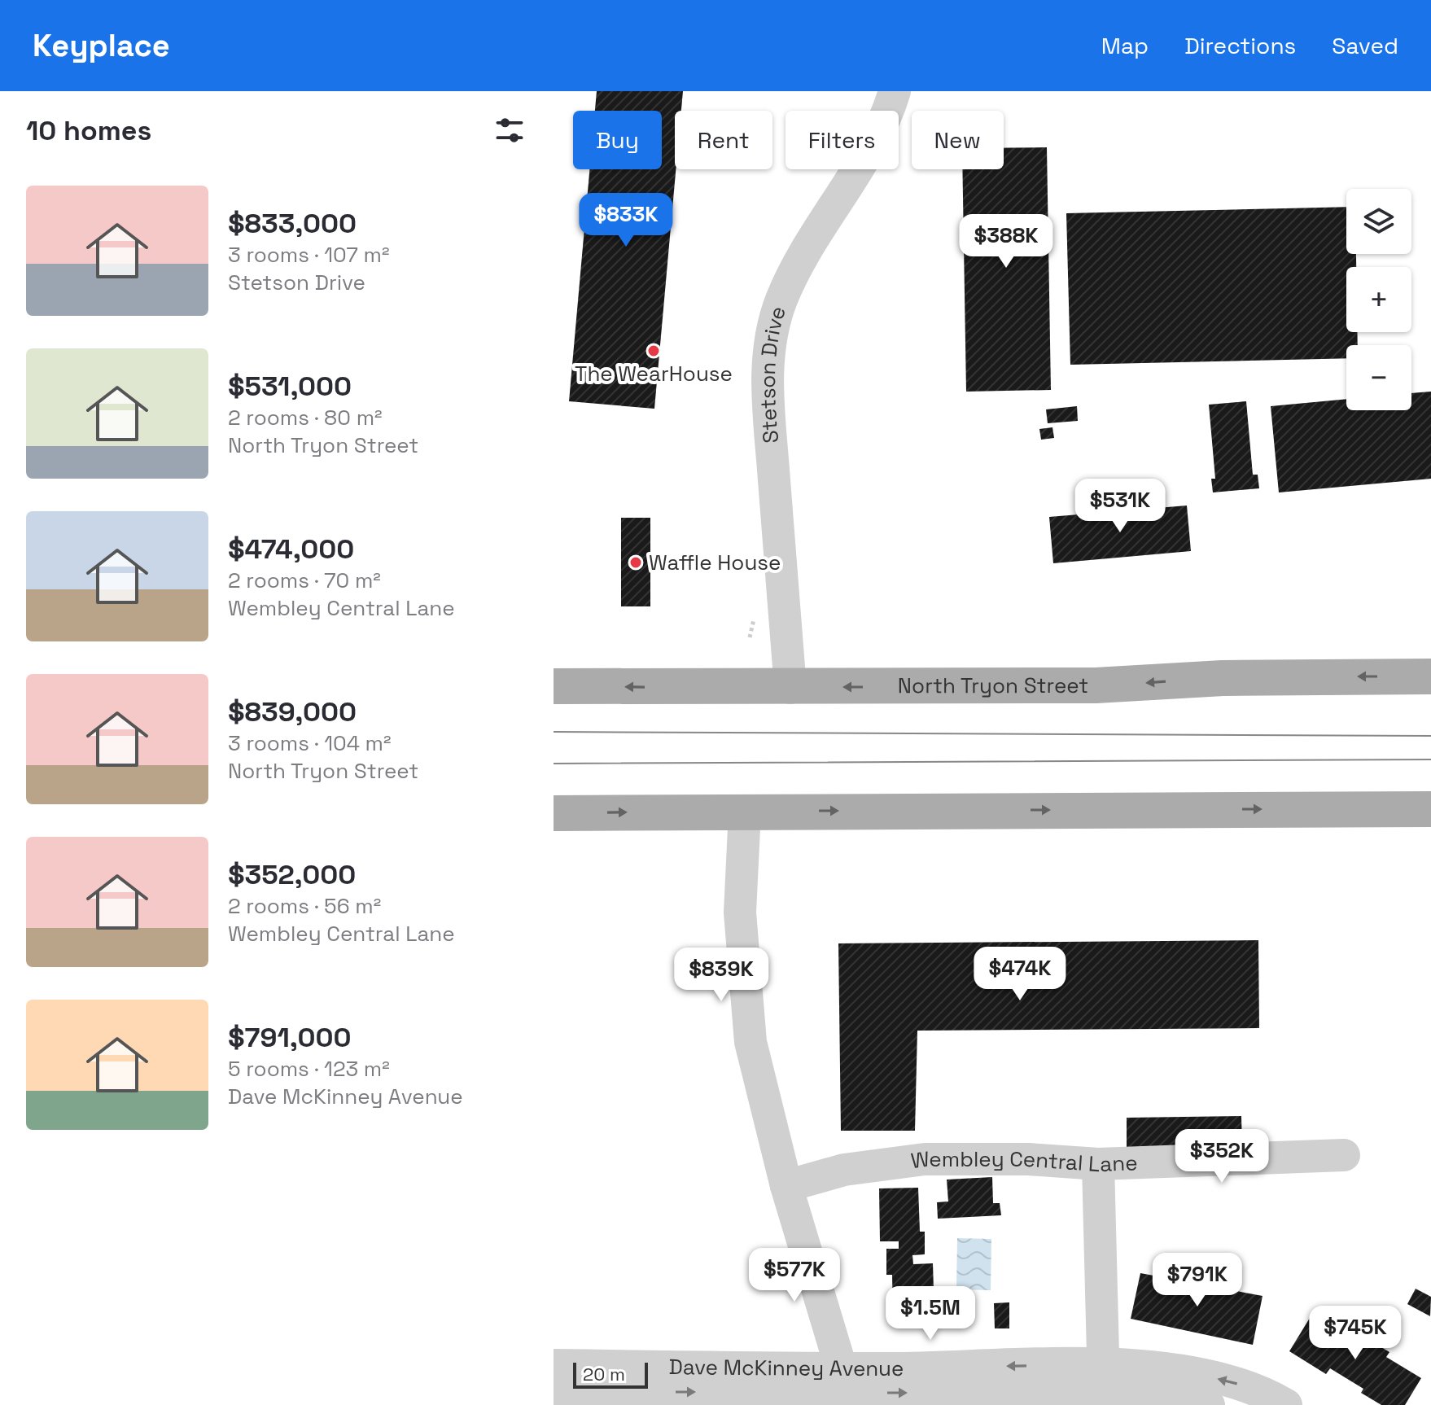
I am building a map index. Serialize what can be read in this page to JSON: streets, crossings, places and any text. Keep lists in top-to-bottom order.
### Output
{
  "streets": {
    "main road": ["North Tryon Street"],
    "street": ["Stetson Drive", "Wembley Central Lane", "Dave McKinney Avenue"]
  },
  "crossings": [
    ["Stetson Drive", "North Tryon Street"]
  ],
  "places": ["The WearHouse", "Waffle House"],
  "scale_bar": "20 m",
  "page": {
    "header": "Keyplace",
    "nav": ["Map", "Directions", "Saved"],
    "heading": "10 homes",
    "chip": [
      "Buy",
      "Rent",
      "Filters",
      "New"
    ],
    "list": [
      {
        "name": "$833,000",
        "note": "3 rooms · 107 m² · Stetson Drive"
      },
      {
        "name": "$531,000",
        "note": "2 rooms · 80 m² · North Tryon Street"
      },
      {
        "name": "$474,000",
        "note": "2 rooms · 70 m² · Wembley Central Lane"
      },
      {
        "name": "$839,000",
        "note": "3 rooms · 104 m² · North Tryon Street"
      },
      {
        "name": "$352,000",
        "note": "2 rooms · 56 m² · Wembley Central Lane"
      },
      {
        "name": "$791,000",
        "note": "5 rooms · 123 m² · Dave McKinney Avenue"
      }
    ],
    "map_buttons": ["+", "−"],
    "price": [
      "$833K",
      "$388K",
      "$531K",
      "$474K",
      "$839K",
      "$352K",
      "$577K",
      "$791K",
      "$1.5M",
      "$745K"
    ],
    "scale": "20 m"
  }
}
